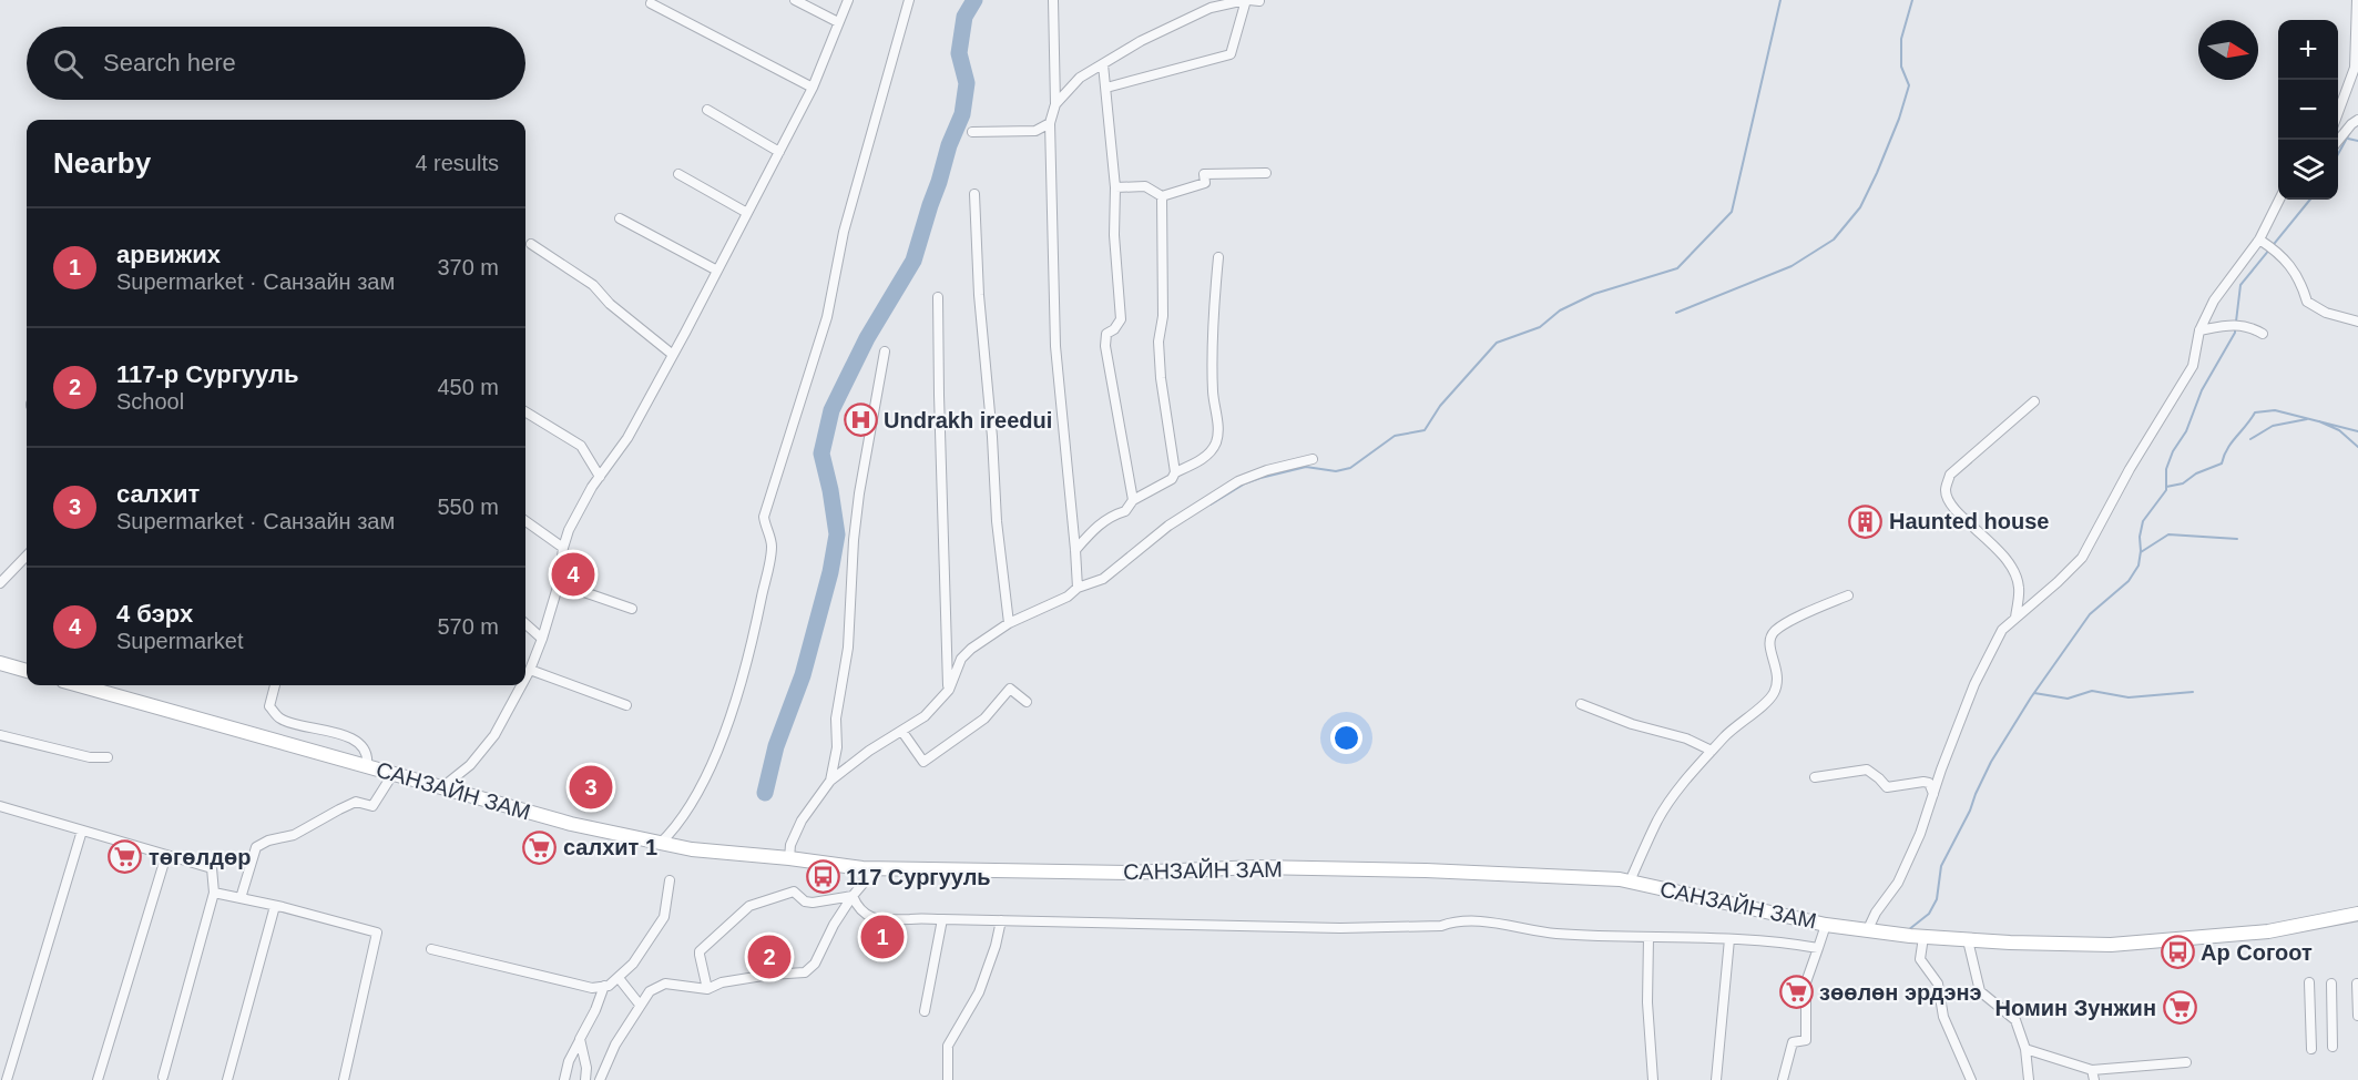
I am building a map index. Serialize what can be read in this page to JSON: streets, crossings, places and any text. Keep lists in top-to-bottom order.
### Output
{
  "streets": {
    "main road": ["САНЗАЙН ЗАМ"]
  },
  "places": {
    "hospital": ["Undrakh ireedui"],
    "building": ["Haunted house"],
    "supermarket": [
      "салхит 1",
      "төгөлдөр",
      "зөөлөн эрдэнэ",
      "Номин Зунжин"
    ],
    "bus stop": ["117 Сургууль", "Ар Согоот"]
  },
  "north": "right",
  "page": {
    "map_buttons": ["+", "−"],
    "search": "Search here",
    "heading": ["Nearby", "4 results"],
    "list": [
      {
        "mark": "1",
        "name": "арвижих",
        "note": "Supermarket · Санзайн зам",
        "value": "370 m"
      },
      {
        "mark": "2",
        "name": "117-р Сургууль",
        "note": "School",
        "value": "450 m"
      },
      {
        "mark": "3",
        "name": "салхит",
        "note": "Supermarket · Санзайн зам",
        "value": "550 m"
      },
      {
        "mark": "4",
        "name": "4 бэрх",
        "note": "Supermarket",
        "value": "570 m"
      }
    ],
    "pins": [
      "4",
      "3",
      "1",
      "2"
    ]
  }
}
